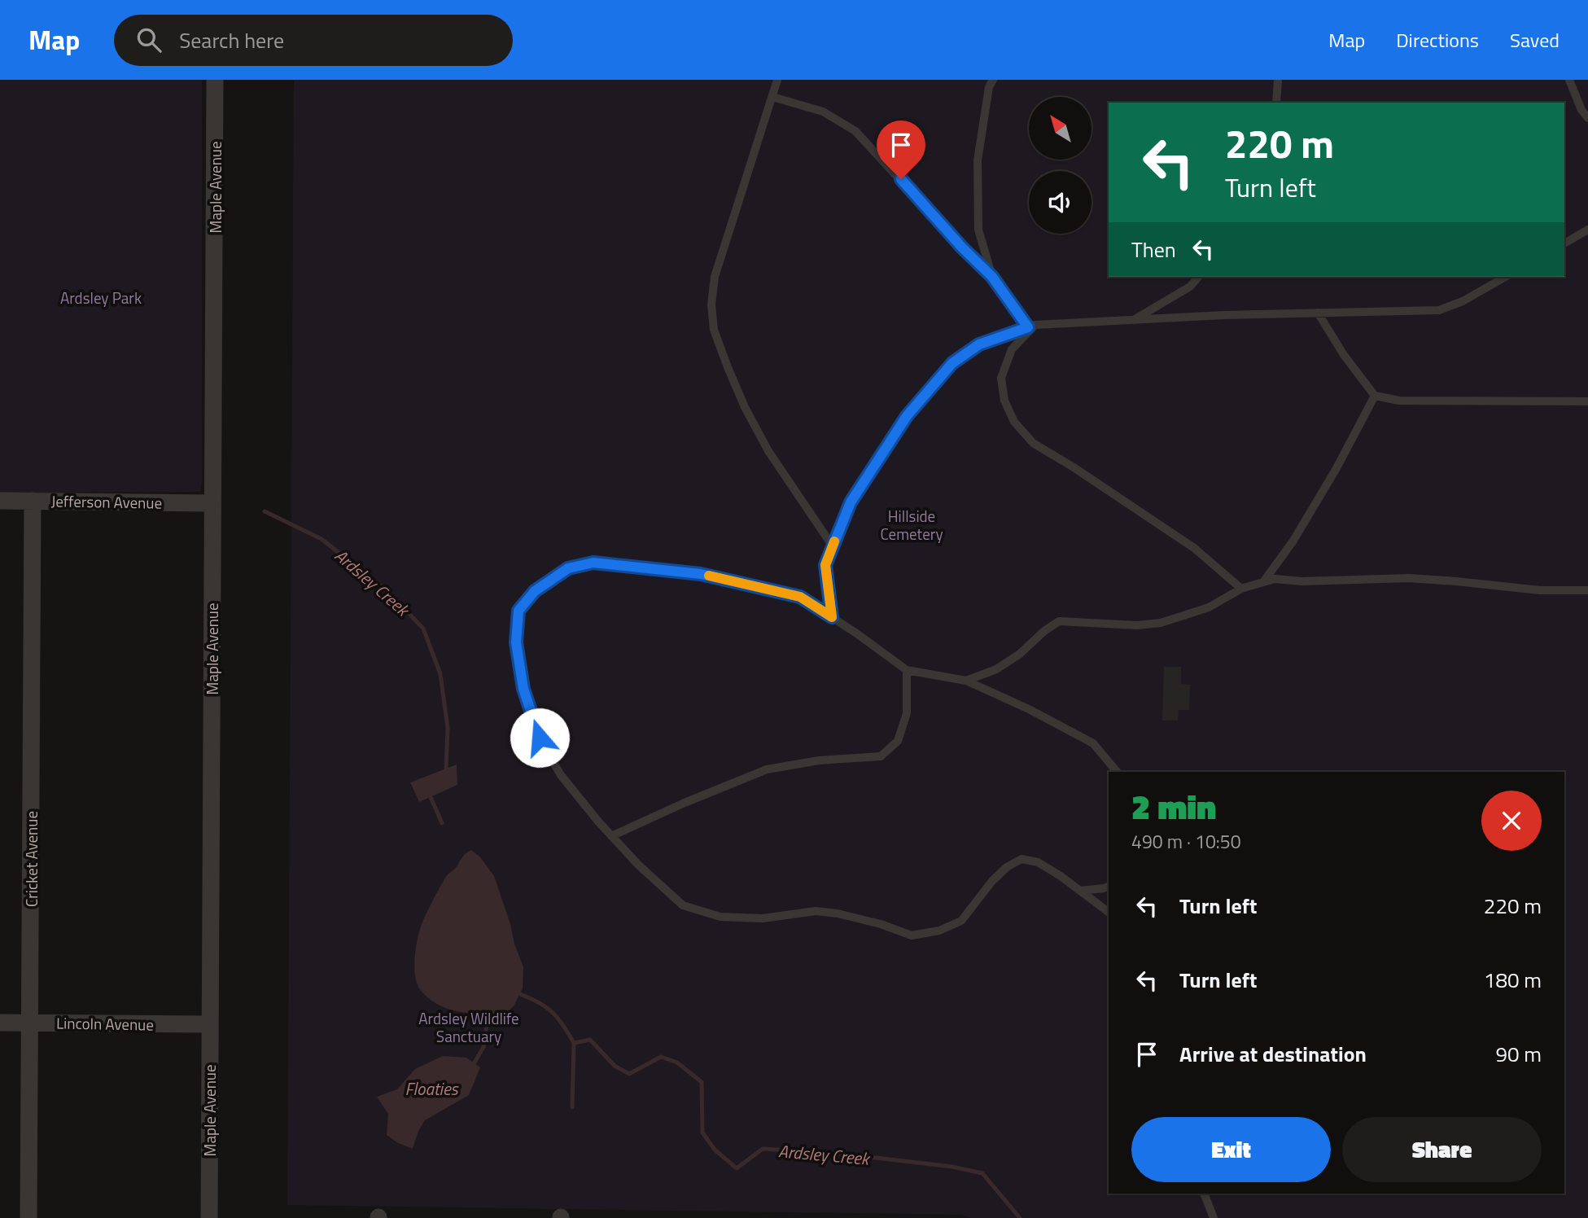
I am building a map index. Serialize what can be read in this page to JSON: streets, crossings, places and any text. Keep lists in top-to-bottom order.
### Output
{
  "streets": {
    "street": [
      "Maple Avenue",
      "Jefferson Avenue",
      "Cricket Avenue",
      "Lincoln Avenue"
    ]
  },
  "crossings": [
    ["Maple Avenue", "Jefferson Avenue"],
    ["Maple Avenue", "Lincoln Avenue"],
    ["Jefferson Avenue", "Cricket Avenue"],
    ["Cricket Avenue", "Lincoln Avenue"]
  ],
  "water": ["Ardsley Creek", "Floaties"],
  "parks": ["Ardsley Park", "Hillside Cemetery", "Ardsley Wildlife Sanctuary"],
  "north": "top left",
  "page": {
    "header": "Map",
    "search": "Search here",
    "nav": ["Map", "Directions", "Saved"],
    "turn": ["220 m", "Turn left"],
    "then": "Then",
    "heading": ["2 min", "490 m · 10:50"],
    "list": [
      {
        "name": "Turn left",
        "value": "220 m"
      },
      {
        "name": "Turn left",
        "value": "180 m"
      },
      {
        "name": "Arrive at destination",
        "value": "90 m"
      }
    ],
    "buttons": ["Exit", "Share"]
  }
}
